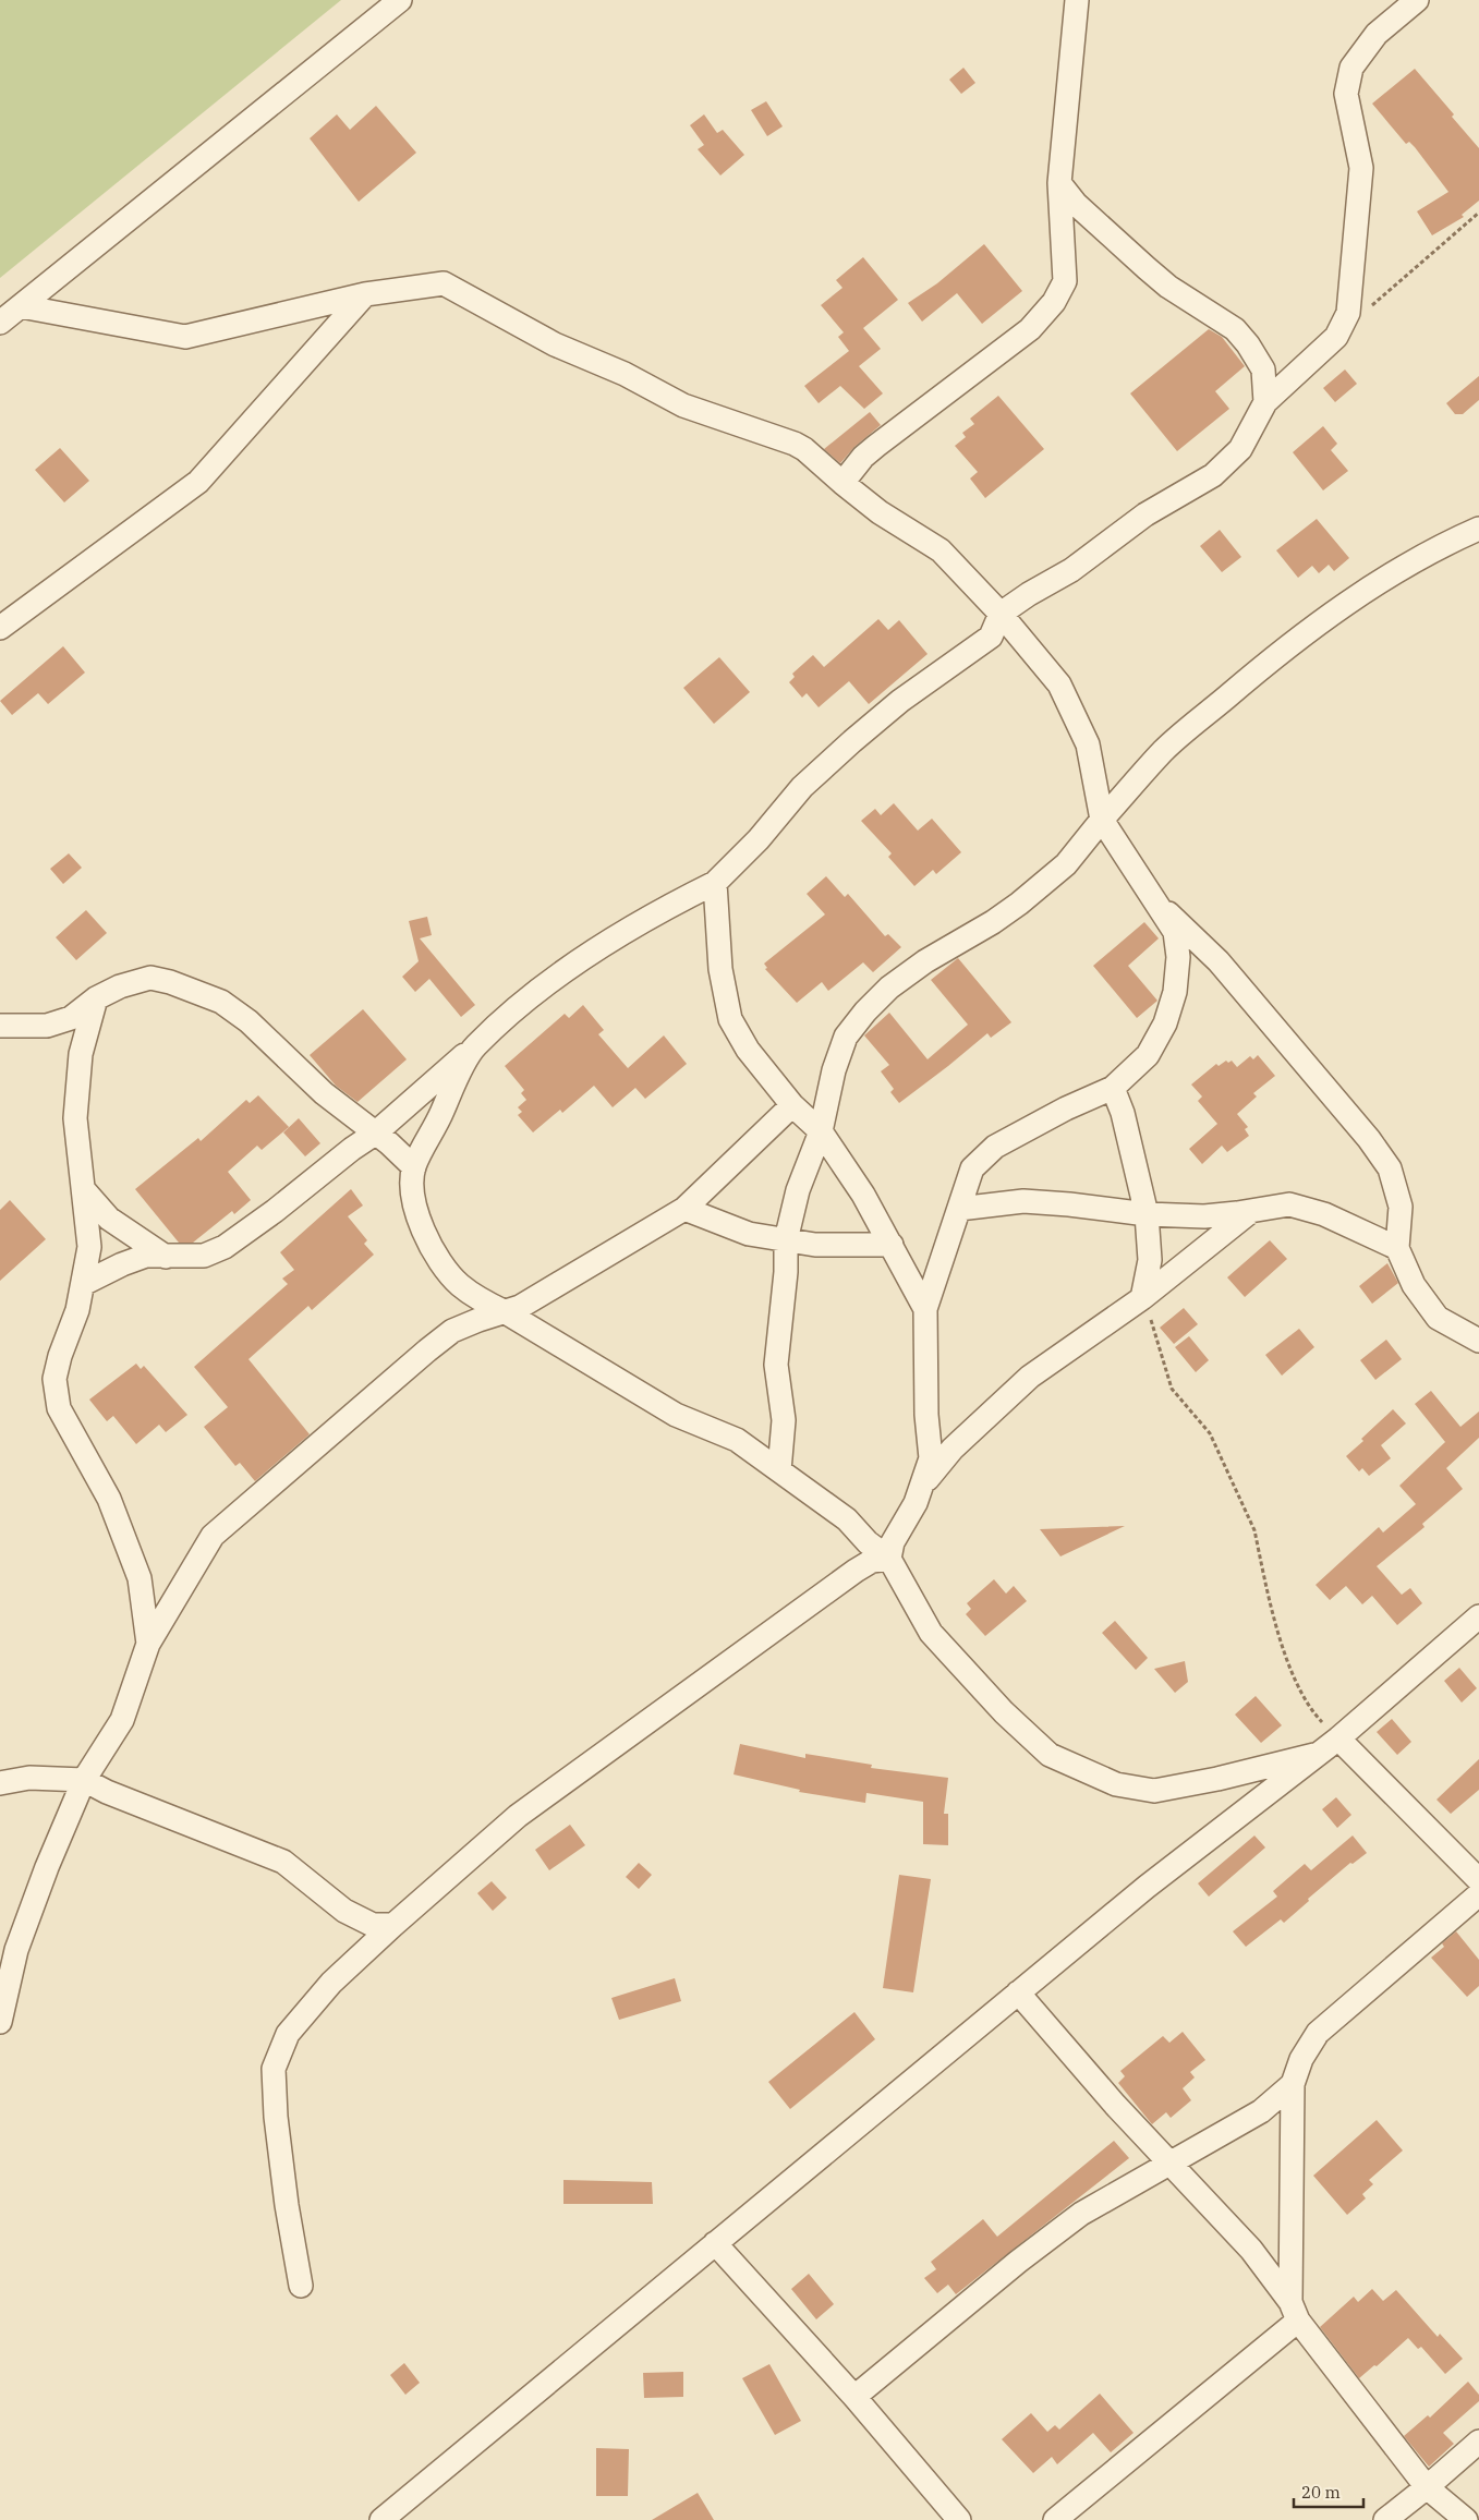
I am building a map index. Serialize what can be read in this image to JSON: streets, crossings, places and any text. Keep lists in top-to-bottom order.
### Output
{
  "scale_bar": "20 m"
}
